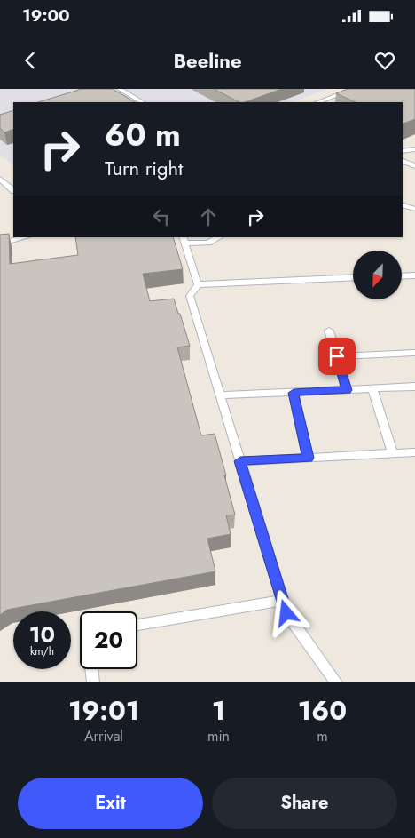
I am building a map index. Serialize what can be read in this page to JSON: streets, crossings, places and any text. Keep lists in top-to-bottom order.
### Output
{
  "north": "bottom left",
  "page": {
    "status": "19:00",
    "header": "Beeline",
    "turn": ["60 m", "Turn right"],
    "speed": "10 km/h",
    "limit": "20",
    "eta": [
      "19:01",
      "Arrival",
      "1",
      "min",
      "160",
      "m"
    ],
    "buttons": ["Exit", "Share"]
  }
}
